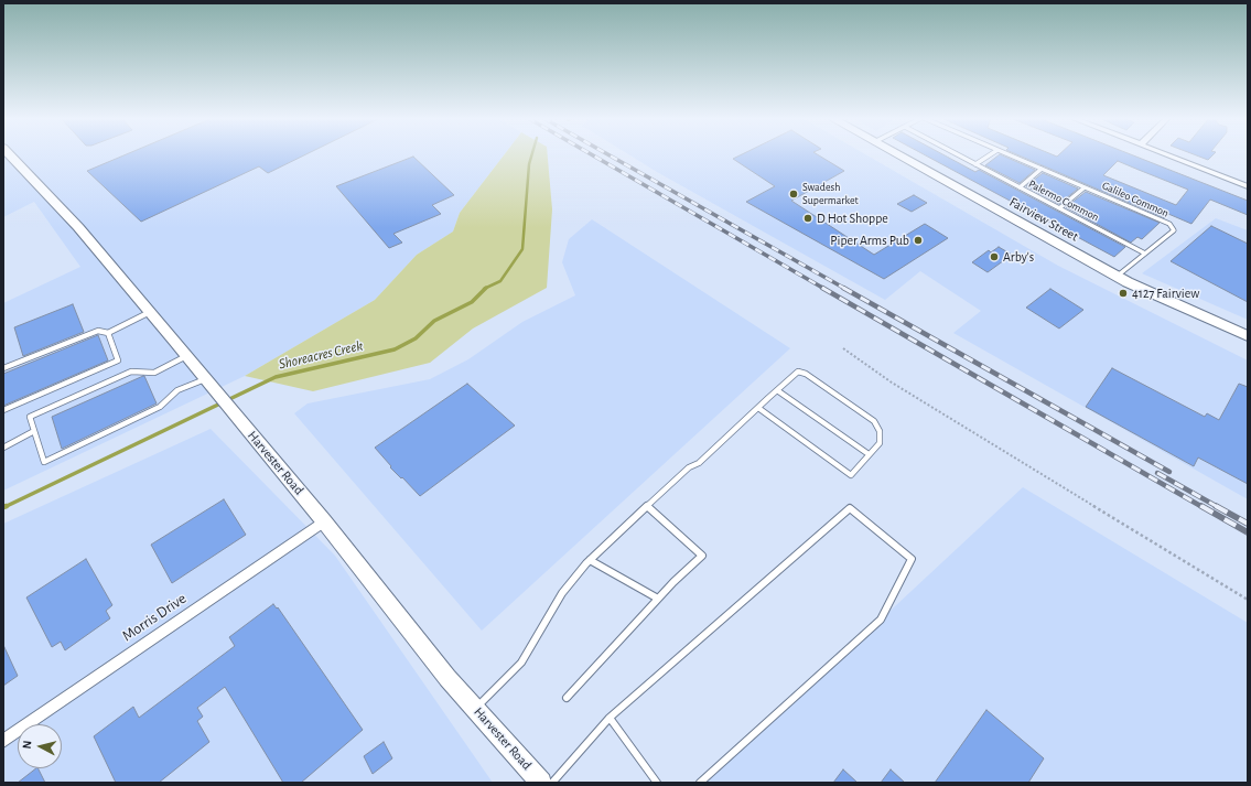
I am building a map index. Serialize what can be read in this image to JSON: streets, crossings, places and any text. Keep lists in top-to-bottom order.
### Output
{
  "streets": {
    "main road": ["Fairview Street", "Harvester Road"],
    "street": ["Morris Drive"],
    "lane": ["Galileo Common", "Palermo Common"]
  },
  "crossings": [
    ["Galileo Common", "Palermo Common"],
    ["Galileo Common", "Fairview Street"],
    ["Harvester Road", "Morris Drive"]
  ],
  "water": ["Shoreacres Creek"],
  "places": [
    "Swadesh Supermarket",
    "D Hot Shoppe",
    "Piper Arms Pub",
    "Arby's",
    "4127 Fairview"
  ],
  "north": "left"
}
